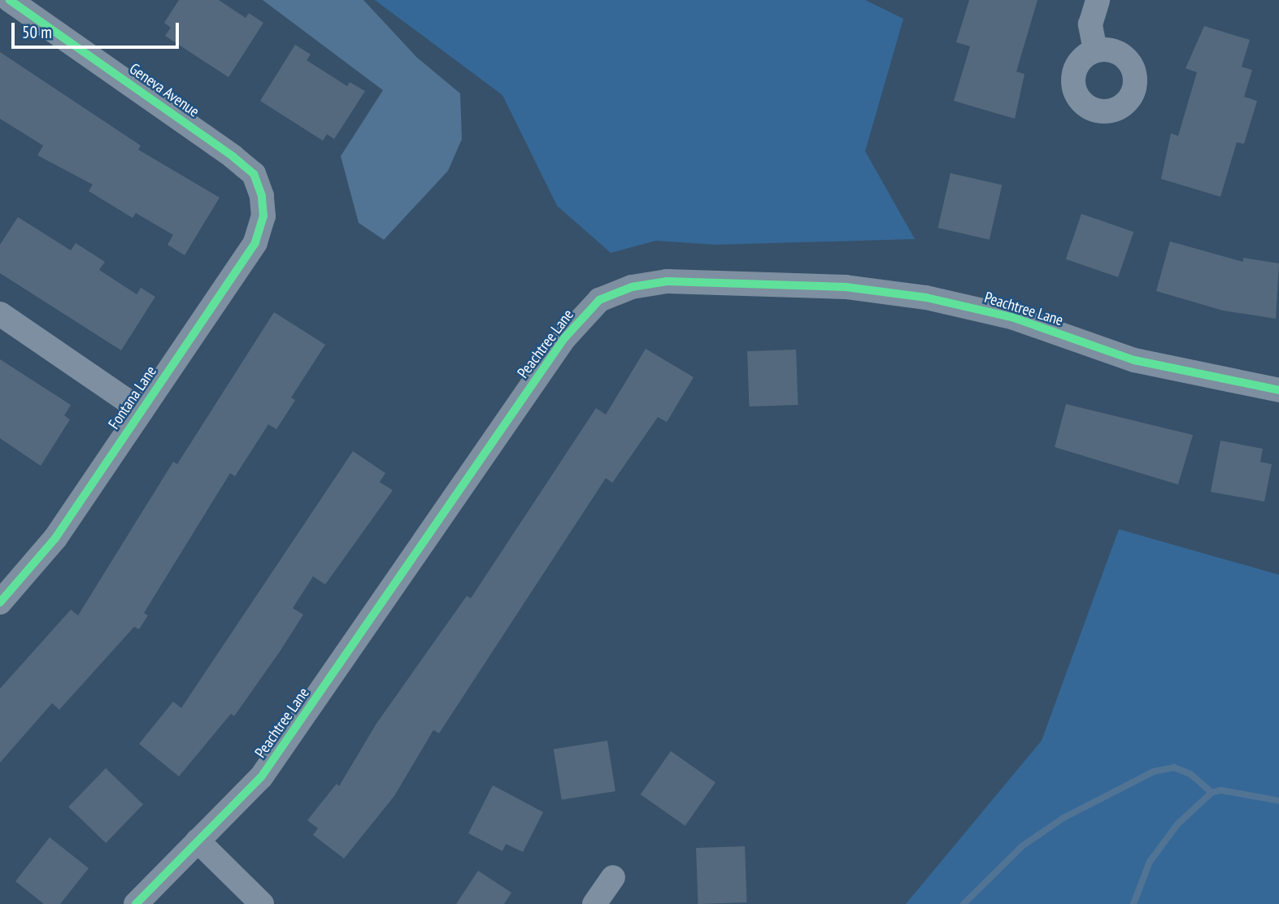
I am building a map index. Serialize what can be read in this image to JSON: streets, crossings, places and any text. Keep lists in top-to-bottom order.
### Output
{
  "streets": {
    "street": ["Geneva Avenue", "Peachtree Lane", "Fontana Lane"]
  },
  "crossings": [
    ["Geneva Avenue", "Fontana Lane"]
  ],
  "scale_bar": "50 m"
}
